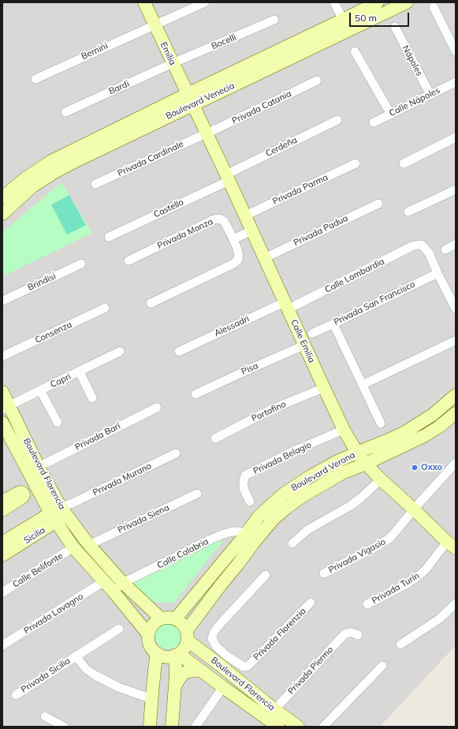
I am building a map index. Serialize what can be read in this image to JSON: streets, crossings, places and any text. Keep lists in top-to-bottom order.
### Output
{
  "streets": {
    "street": [
      "Bocelli",
      "Bernini",
      "Emilia",
      "Nápoles",
      "Bardi",
      "Boulevard Venecia",
      "Calle Nápoles",
      "Privada Catania",
      "Cerdeña",
      "Privada Cardinale",
      "Privada Parma",
      "Castello",
      "Privada Padua",
      "Privada Monza",
      "Calle Lombardia",
      "Brindisi",
      "Privada San Francisco",
      "Alessadri",
      "Consenza",
      "Calle Emilia",
      "Pisa",
      "Capri",
      "Portofino",
      "Privada Barí",
      "Privada Belagio",
      "Boulevard Verona",
      "Boulevard Florencia",
      "Privada Murano",
      "Privada Siena",
      "Sicilia",
      "Calle Calabria",
      "Privada Vigasio",
      "Calle Belifonte",
      "Privada Turín",
      "Privada Lavagno",
      "Privada Florenzia",
      "Privada Plermo",
      "Privada Sicilia"
    ]
  },
  "crossings": [
    ["Bocelli", "Emilia"],
    ["Bocelli", "Bardi"],
    ["Bernini", "Emilia"],
    ["Emilia", "Bardi"],
    ["Emilia", "Boulevard Venecia"],
    ["Emilia", "Calle Emilia"],
    ["Nápoles", "Calle Nápoles"],
    ["Boulevard Venecia", "Calle Emilia"],
    ["Privada Catania", "Privada Cardinale"],
    ["Privada Catania", "Calle Emilia"],
    ["Cerdeña", "Castello"],
    ["Cerdeña", "Calle Emilia"],
    ["Privada Cardinale", "Calle Emilia"],
    ["Privada Parma", "Calle Emilia"],
    ["Castello", "Calle Emilia"],
    ["Privada Padua", "Calle Emilia"],
    ["Calle Lombardia", "Privada San Francisco"],
    ["Calle Lombardia", "Alessadri"],
    ["Calle Lombardia", "Calle Emilia"],
    ["Alessadri", "Calle Emilia"],
    ["Calle Emilia", "Pisa"],
    ["Calle Emilia", "Portofino"],
    ["Calle Emilia", "Privada Belagio"],
    ["Calle Emilia", "Boulevard Verona"],
    ["Calle Emilia", "Privada Vigasio"],
    ["Calle Emilia", "Privada Turín"],
    ["Capri", "Boulevard Florencia"],
    ["Privada Barí", "Boulevard Florencia"],
    ["Boulevard Verona", "Boulevard Florencia"],
    ["Boulevard Verona", "Calle Calabria"],
    ["Boulevard Florencia", "Privada Murano"],
    ["Boulevard Florencia", "Privada Siena"],
    ["Boulevard Florencia", "Sicilia"],
    ["Boulevard Florencia", "Calle Calabria"],
    ["Boulevard Florencia", "Calle Belifonte"],
    ["Boulevard Florencia", "Privada Lavagno"],
    ["Boulevard Florencia", "Privada Florenzia"],
    ["Boulevard Florencia", "Privada Plermo"],
    ["Privada Murano", "Sicilia"]
  ],
  "places": ["Oxxo"],
  "scale_bar": "50 m"
}
